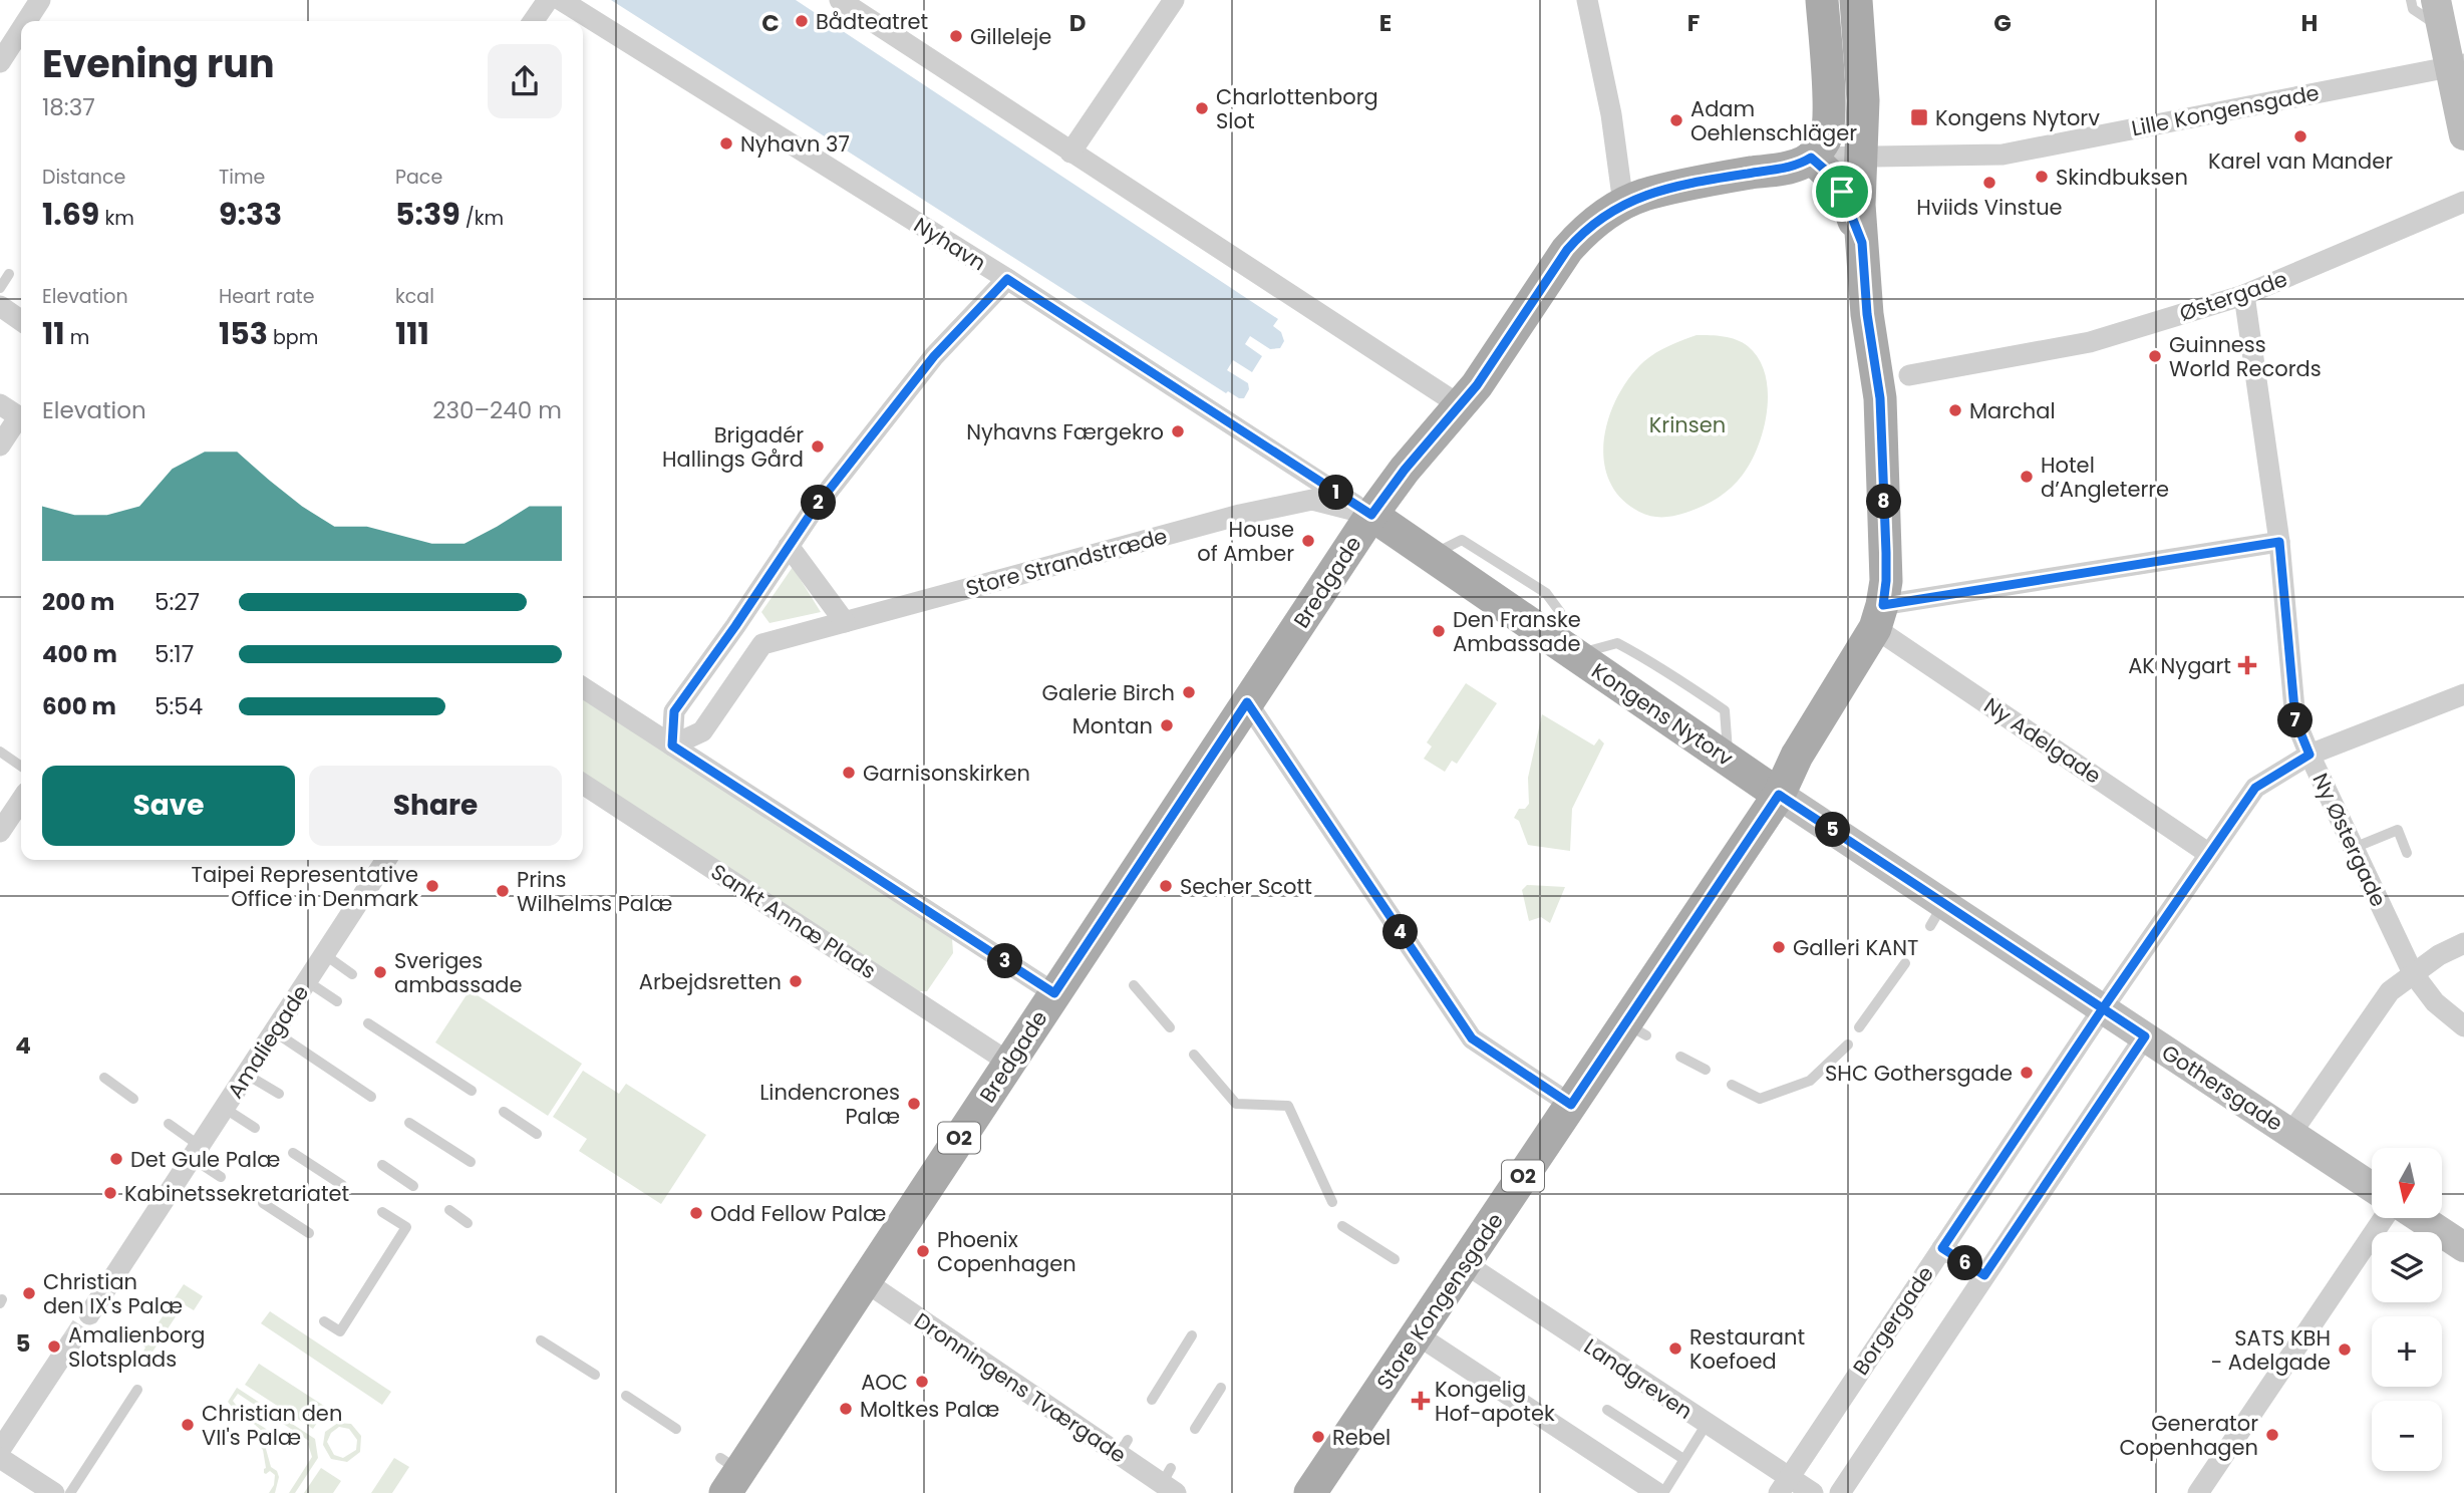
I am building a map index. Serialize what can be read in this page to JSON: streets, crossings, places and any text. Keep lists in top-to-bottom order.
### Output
{
  "streets": {
    "main road": [
      "Bredgade",
      "Kongens Nytorv",
      "O2",
      "Store Kongensgade"
    ],
    "street": [
      "Lille Kongensgade",
      "Nyhavn",
      "Østergade",
      "Store Strandstræde",
      "Ny Adelgade",
      "Ny Østergade",
      "Sankt Annæ Plads",
      "Amaliegade",
      "Gothersgade",
      "Borgergade",
      "Landgreven",
      "Dronningens Tværgade"
    ]
  },
  "crossings": [
    ["Lille Kongensgade", "O2"],
    ["Nyhavn", "Store Strandstræde"],
    ["Nyhavn", "Bredgade"],
    ["Nyhavn", "Kongens Nytorv"],
    ["Nyhavn", "O2"],
    ["Østergade", "Ny Østergade"],
    ["Store Strandstræde", "Bredgade"],
    ["Store Strandstræde", "Kongens Nytorv"],
    ["Store Strandstræde", "O2"],
    ["Bredgade", "Kongens Nytorv"],
    ["Bredgade", "Sankt Annæ Plads"],
    ["Bredgade", "O2"],
    ["Bredgade", "Dronningens Tværgade"],
    ["Kongens Nytorv", "Gothersgade"],
    ["Kongens Nytorv", "O2"],
    ["Kongens Nytorv", "Store Kongensgade"],
    ["Ny Adelgade", "O2"],
    ["Ny Adelgade", "Borgergade"],
    ["Ny Østergade", "Borgergade"],
    ["Gothersgade", "O2"],
    ["Gothersgade", "Store Kongensgade"],
    ["Gothersgade", "Borgergade"],
    ["O2", "Store Kongensgade"],
    ["Store Kongensgade", "Landgreven"],
    ["Borgergade", "Landgreven"]
  ],
  "parks": ["Krinsen"],
  "places": {
    "other": [
      "Bådteatret",
      "Gilleleje",
      "Charlottenborg Slot",
      "Adam Oehlenschläger",
      "Karel van Mander",
      "Nyhavn 37",
      "Skindbuksen",
      "Hviids Vinstue",
      "Guinness World Records",
      "Marchal",
      "Nyhavns Færgekro",
      "Brigadér Hallings Gård",
      "Hotel d’Angleterre",
      "House of Amber",
      "Den Franske Ambassade",
      "Galerie Birch",
      "Montan",
      "Garnisonskirken",
      "Taipei Representative Office in Denmark",
      "Secher Scott",
      "Prins Wilhelms Palæ",
      "Galleri KANT",
      "Sveriges ambassade",
      "Arbejdsretten",
      "SHC Gothersgade",
      "Lindencrones Palæ",
      "Det Gule Palæ",
      "Kabinetssekretariatet",
      "Odd Fellow Palæ",
      "Phoenix Copenhagen",
      "Christian den IX's Palæ",
      "Amalienborg Slotsplads",
      "Restaurant Koefoed",
      "SATS KBH - Adelgade",
      "AOC",
      "Moltkes Palæ",
      "Christian den VII's Palæ",
      "Generator Copenhagen",
      "Rebel"
    ],
    "transit": ["Kongens Nytorv"],
    "health": ["AK Nygart", "Kongelig Hof-apotek"]
  },
  "north": "bottom",
  "page": {
    "heading": ["Evening run", "18:37"],
    "stats": [
      ["Distance", "1.69 km"],
      ["Time", "9:33"],
      ["Pace", "5:39 /km"],
      ["Elevation", "11 m"],
      ["Heart rate", "153 bpm"],
      ["kcal", "111"]
    ],
    "chart": ["Elevation", "230–240 m"],
    "pins": [
      "1",
      "8",
      "2",
      "7",
      "5",
      "4",
      "3",
      "6"
    ],
    "list": [
      {
        "name": "200 m",
        "note": "5:27"
      },
      {
        "name": "400 m",
        "note": "5:17"
      },
      {
        "name": "600 m",
        "note": "5:54"
      }
    ],
    "buttons": ["Save", "Share"],
    "map_buttons": ["+", "−"]
  },
  "grid": {
    "columns": [
      "C",
      "D",
      "E",
      "F",
      "G",
      "H"
    ],
    "rows": ["4", "5"]
  }
}
